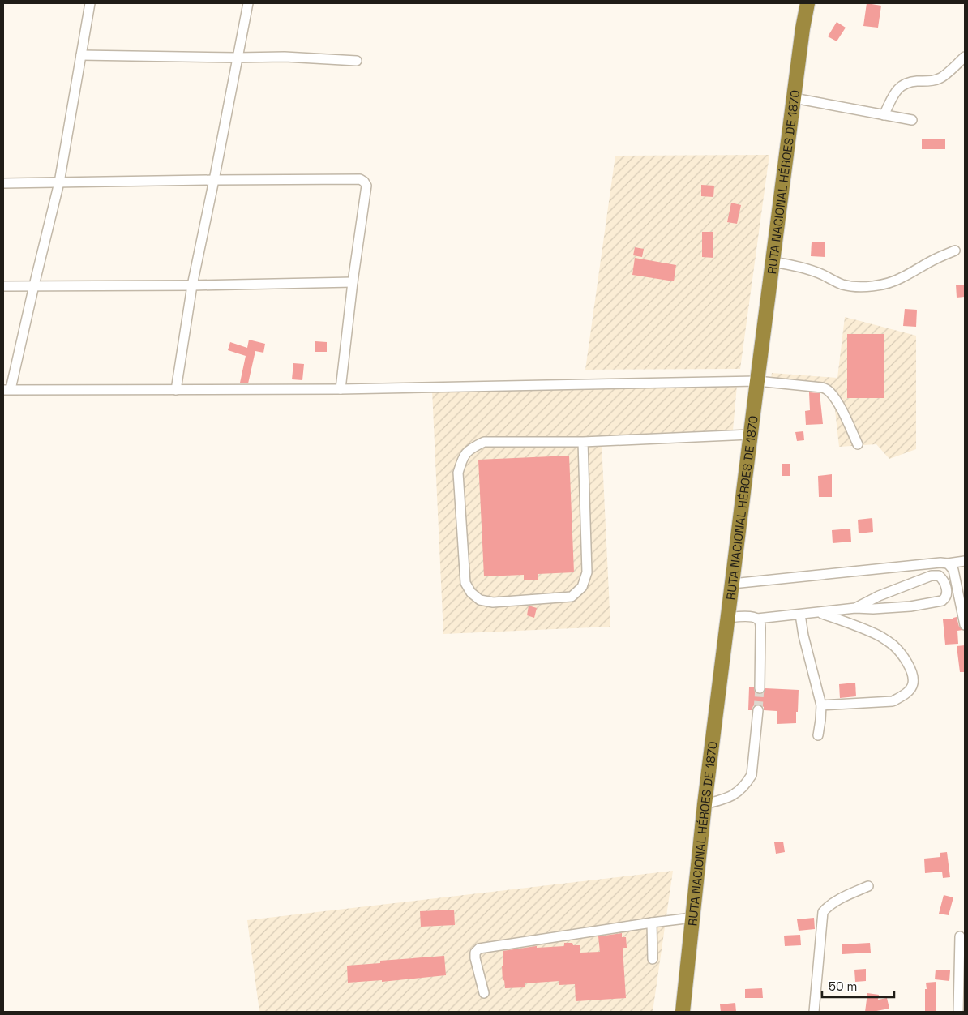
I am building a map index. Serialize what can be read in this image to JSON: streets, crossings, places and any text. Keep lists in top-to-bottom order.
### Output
{
  "streets": {
    "highway": ["RUTA NACIONAL HÉROES DE 1870"]
  },
  "scale_bar": "50 m"
}
